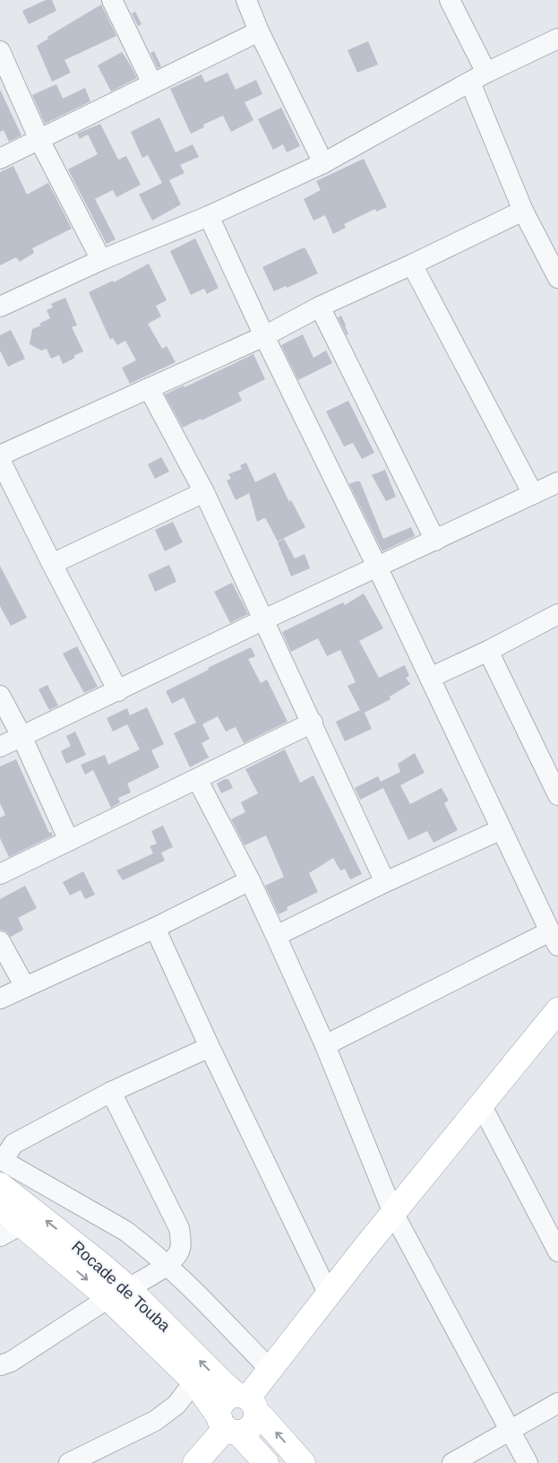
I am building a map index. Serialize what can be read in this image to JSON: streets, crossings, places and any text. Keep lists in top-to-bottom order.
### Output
{
  "streets": {
    "main road": ["Rocade de Touba"]
  }
}
